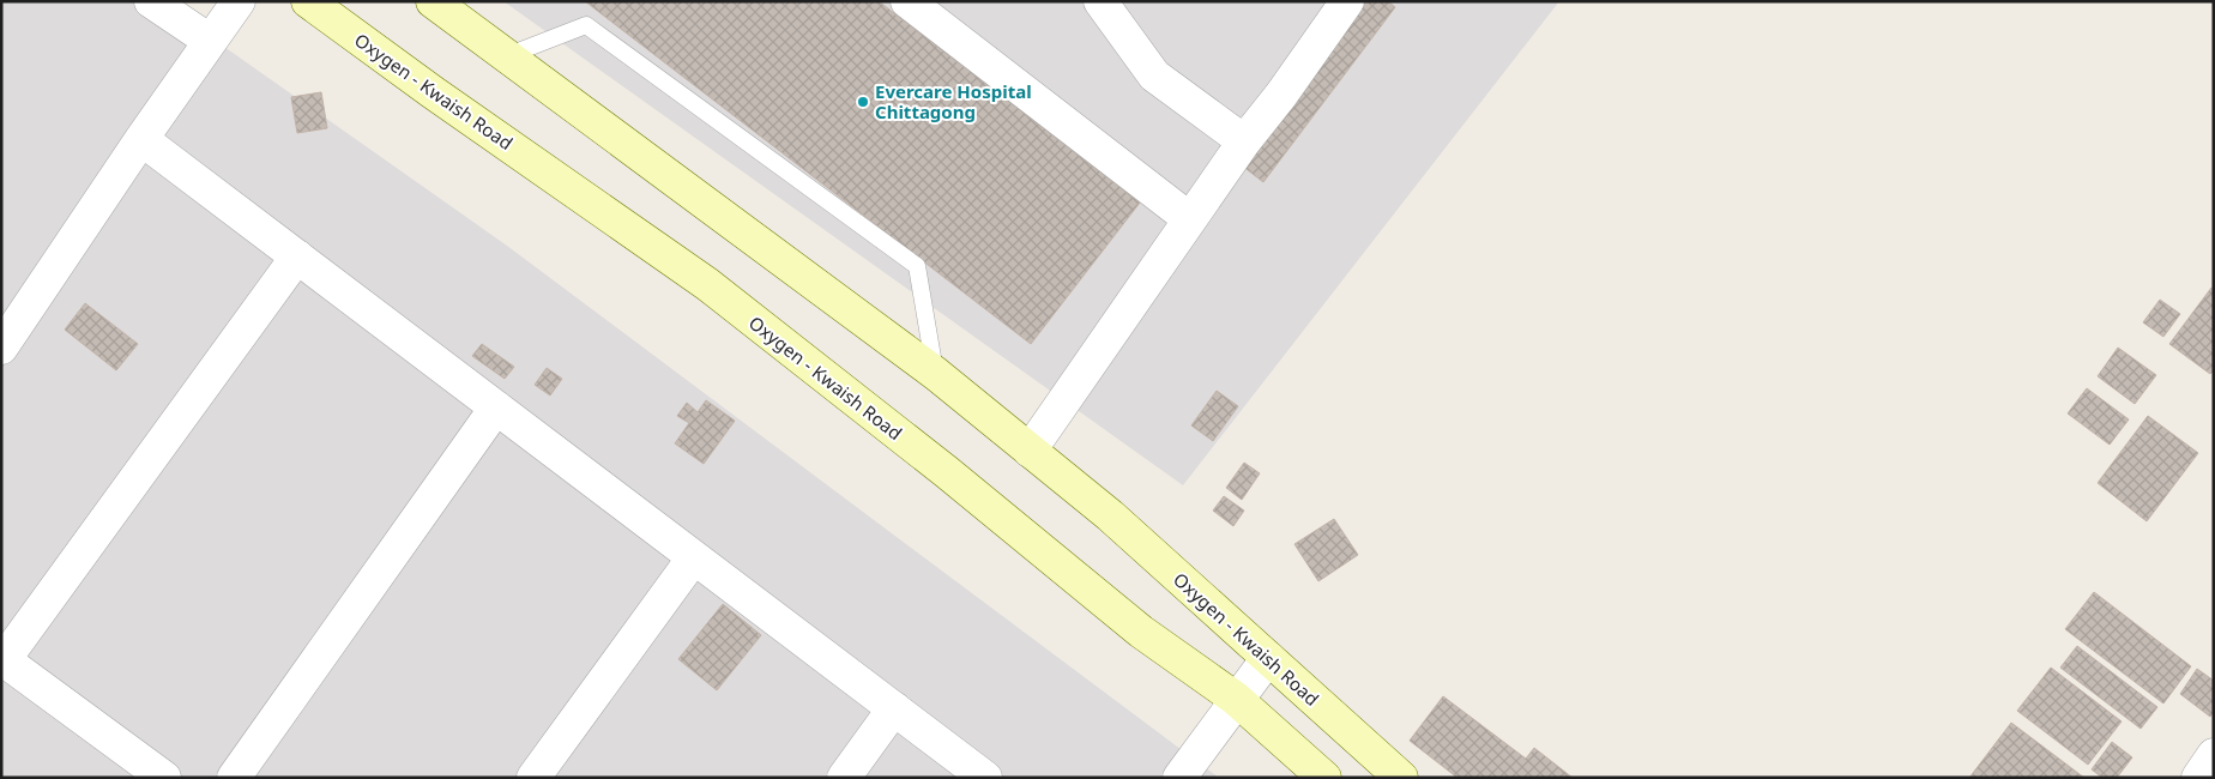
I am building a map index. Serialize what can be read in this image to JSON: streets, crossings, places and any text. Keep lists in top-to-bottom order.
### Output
{
  "streets": {
    "main road": ["Oxygen - Kwaish Road"]
  },
  "places": ["Evercare Hospital Chittagong"]
}
